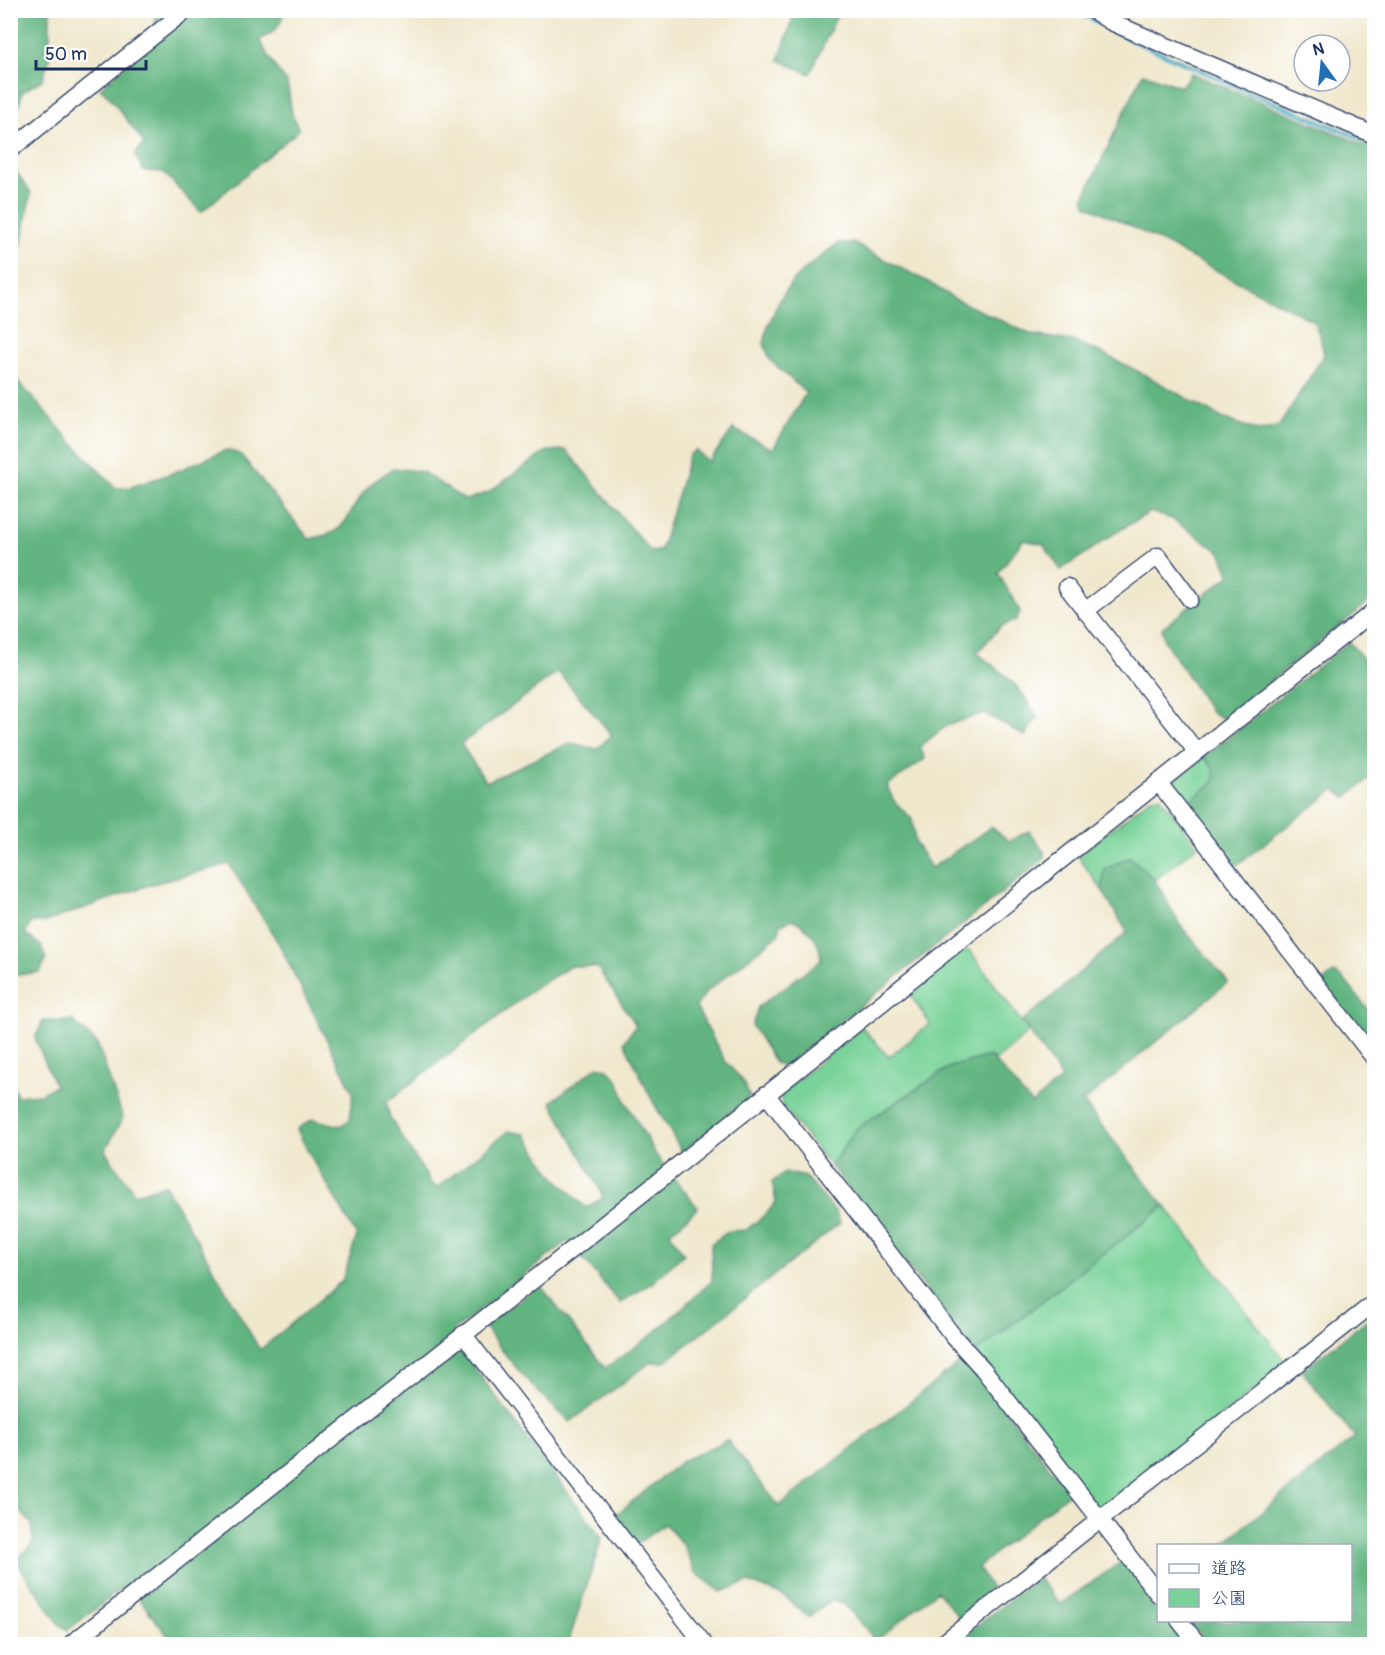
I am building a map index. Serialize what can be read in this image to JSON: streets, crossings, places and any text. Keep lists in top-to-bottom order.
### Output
{
  "legend": ["道路", "公園"],
  "scale_bar": "50 m",
  "north": "top"
}
